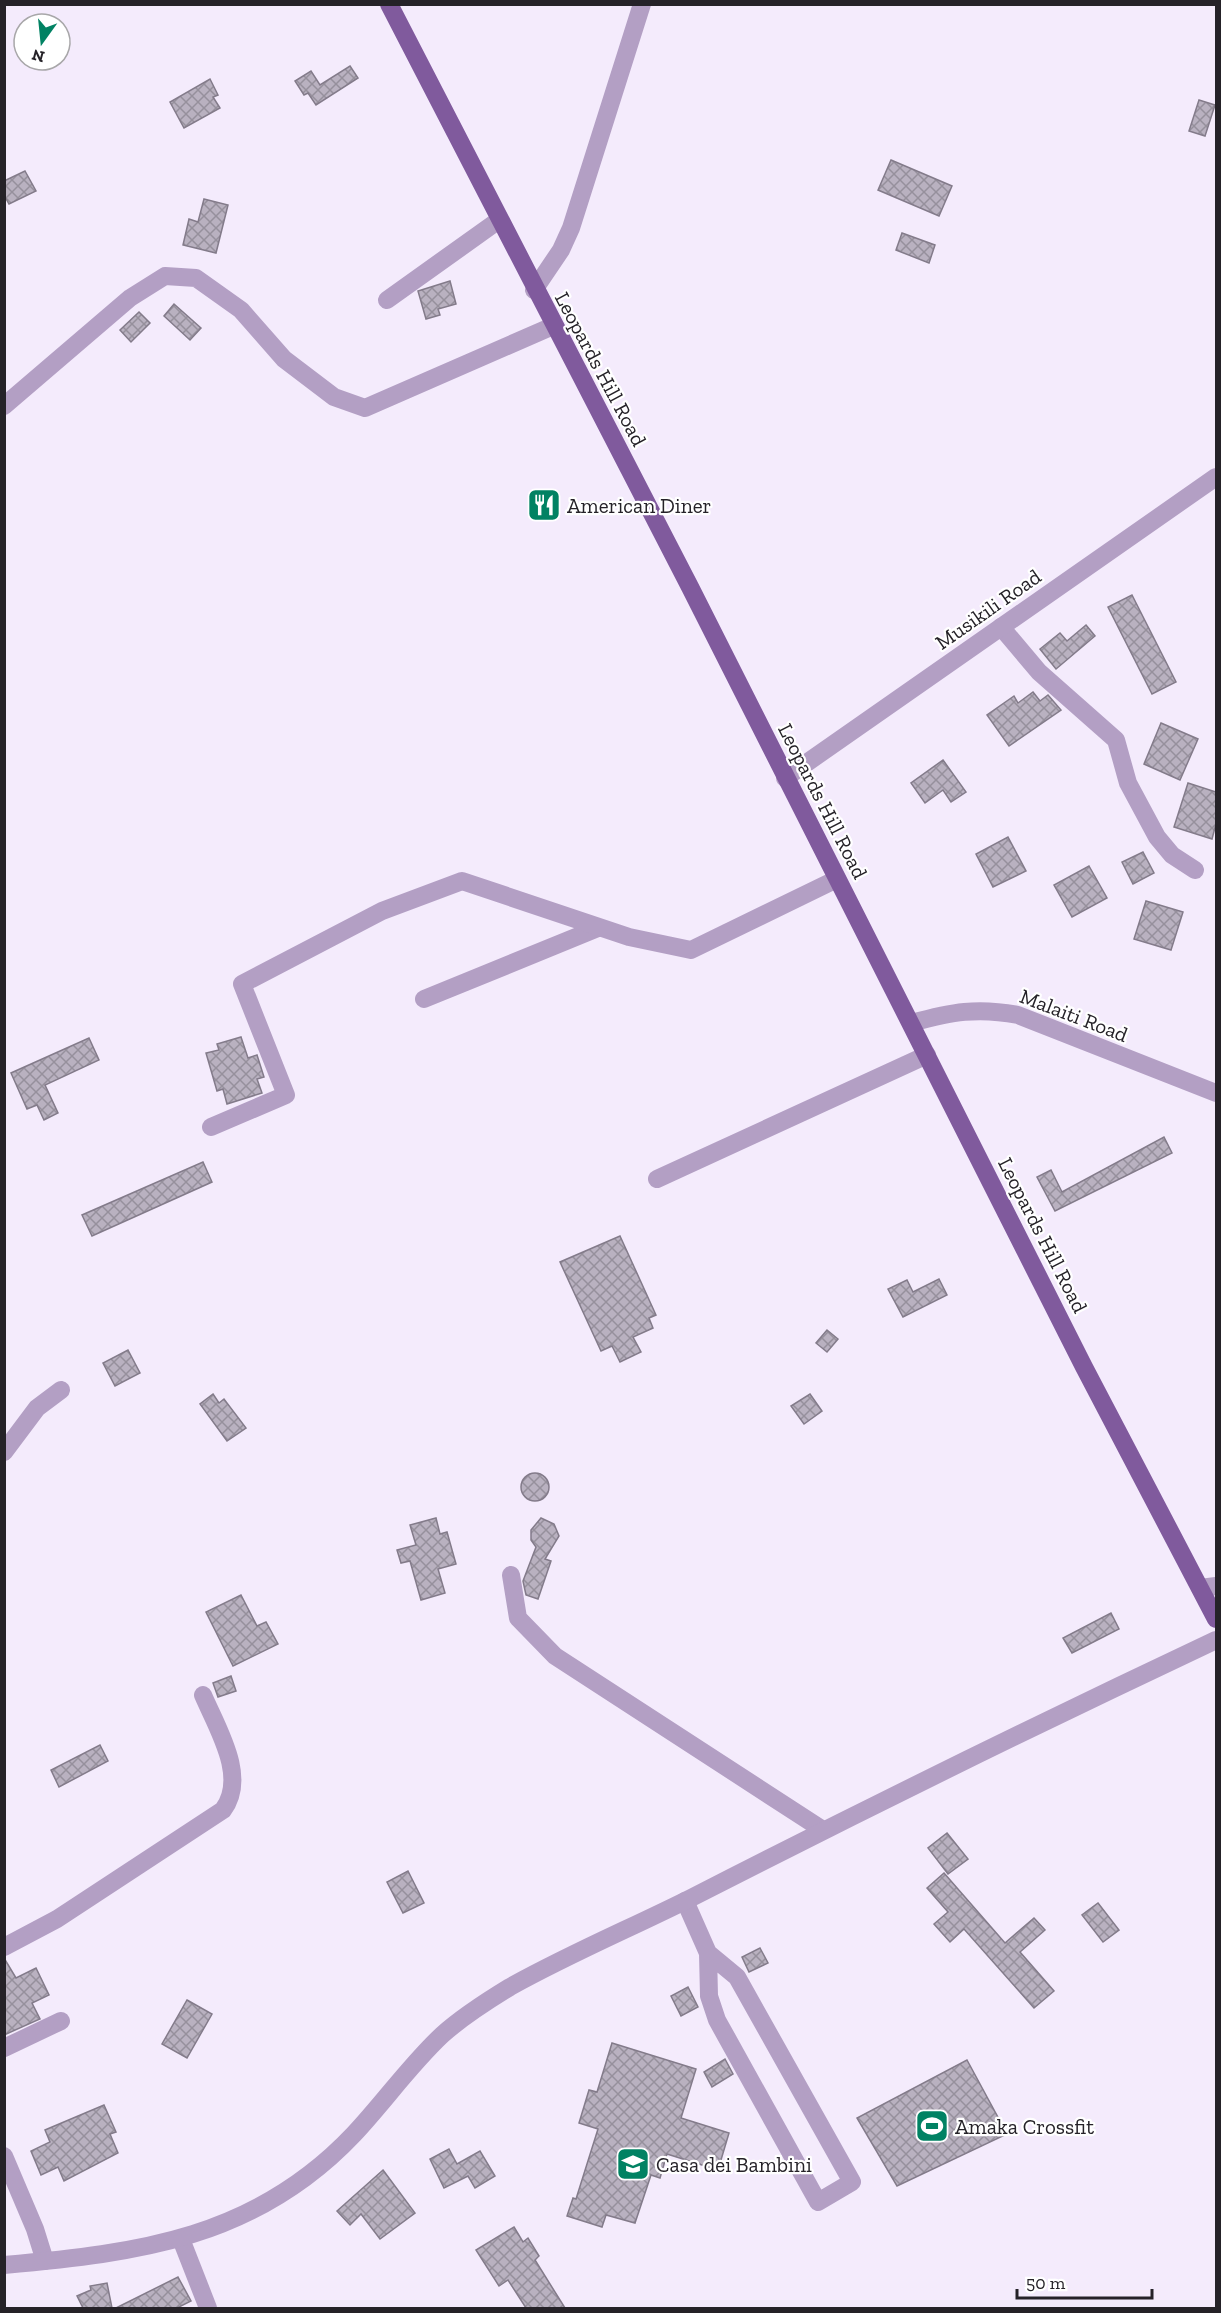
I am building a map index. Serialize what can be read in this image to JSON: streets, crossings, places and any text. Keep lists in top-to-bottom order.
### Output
{
  "streets": {
    "main road": ["Leopards Hill Road"],
    "street": ["Musikili Road", "Malaiti Road"]
  },
  "crossings": [
    ["Leopards Hill Road", "Musikili Road"],
    ["Leopards Hill Road", "Malaiti Road"]
  ],
  "places": {
    "restaurant": ["American Diner"],
    "sports": ["Amaka Crossfit"],
    "school or university": ["Casa dei Bambini"]
  },
  "scale_bar": "50 m",
  "north": "bottom"
}
